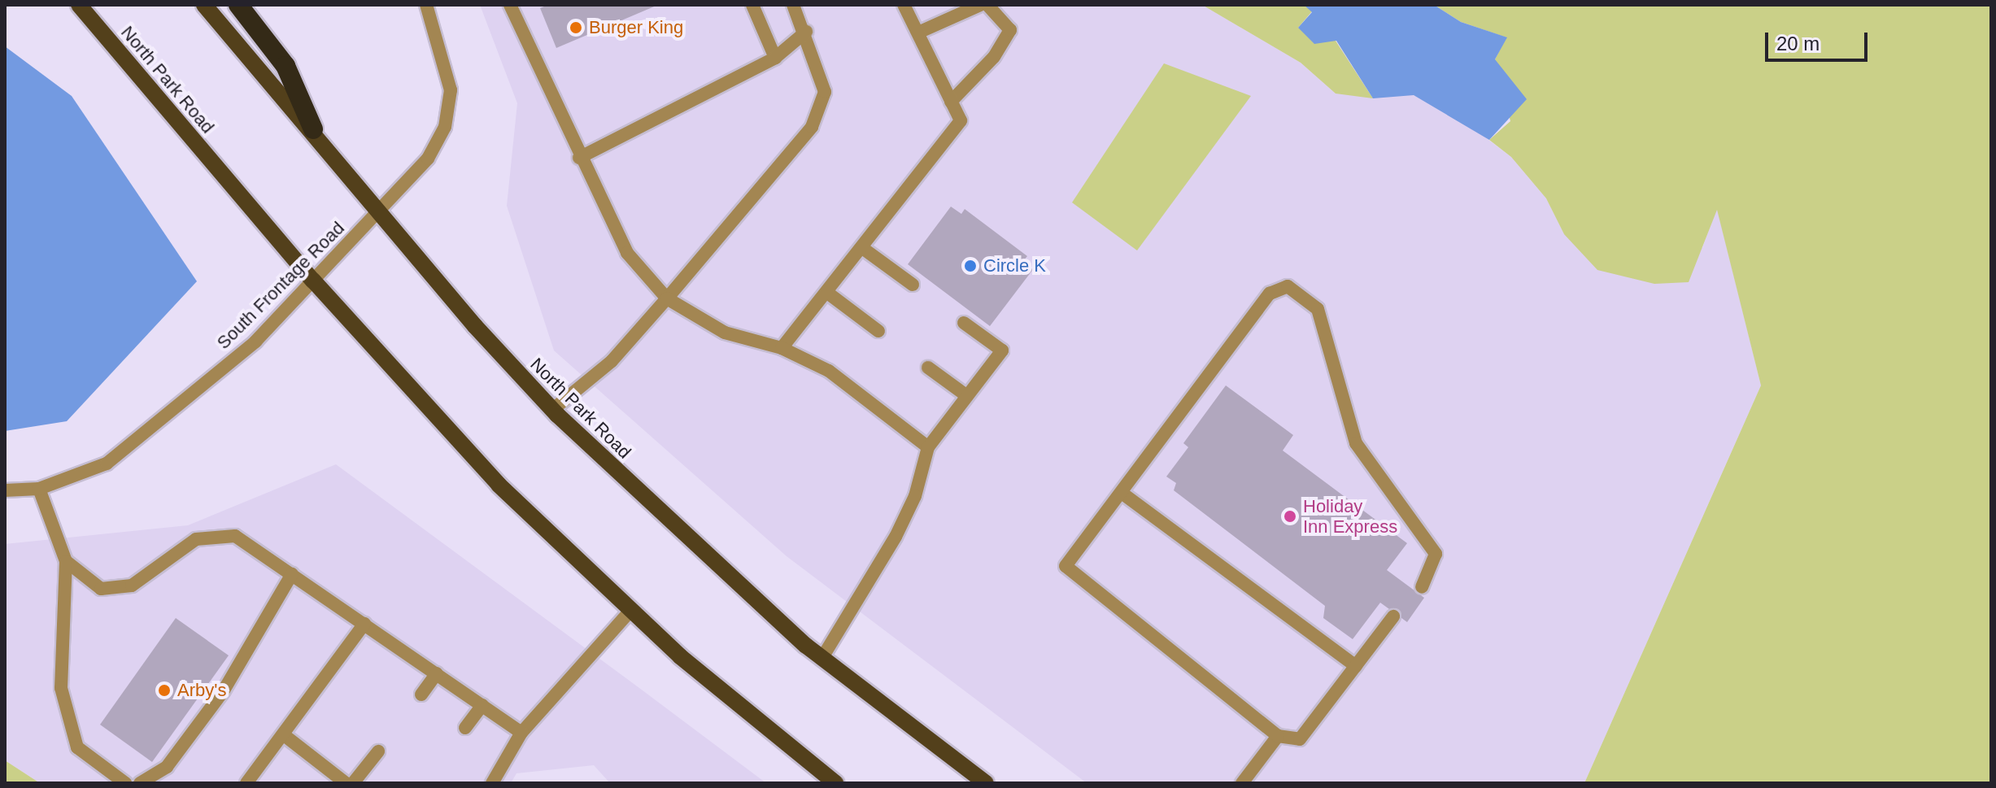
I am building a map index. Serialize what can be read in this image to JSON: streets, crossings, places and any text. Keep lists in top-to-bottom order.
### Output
{
  "streets": {
    "main road": ["North Park Road"],
    "street": ["South Frontage Road"]
  },
  "crossings": [
    ["North Park Road", "South Frontage Road"]
  ],
  "places": [
    "Burger King",
    "Circle K",
    "Holiday Inn Express",
    "Arby's"
  ],
  "scale_bar": "20 m"
}
